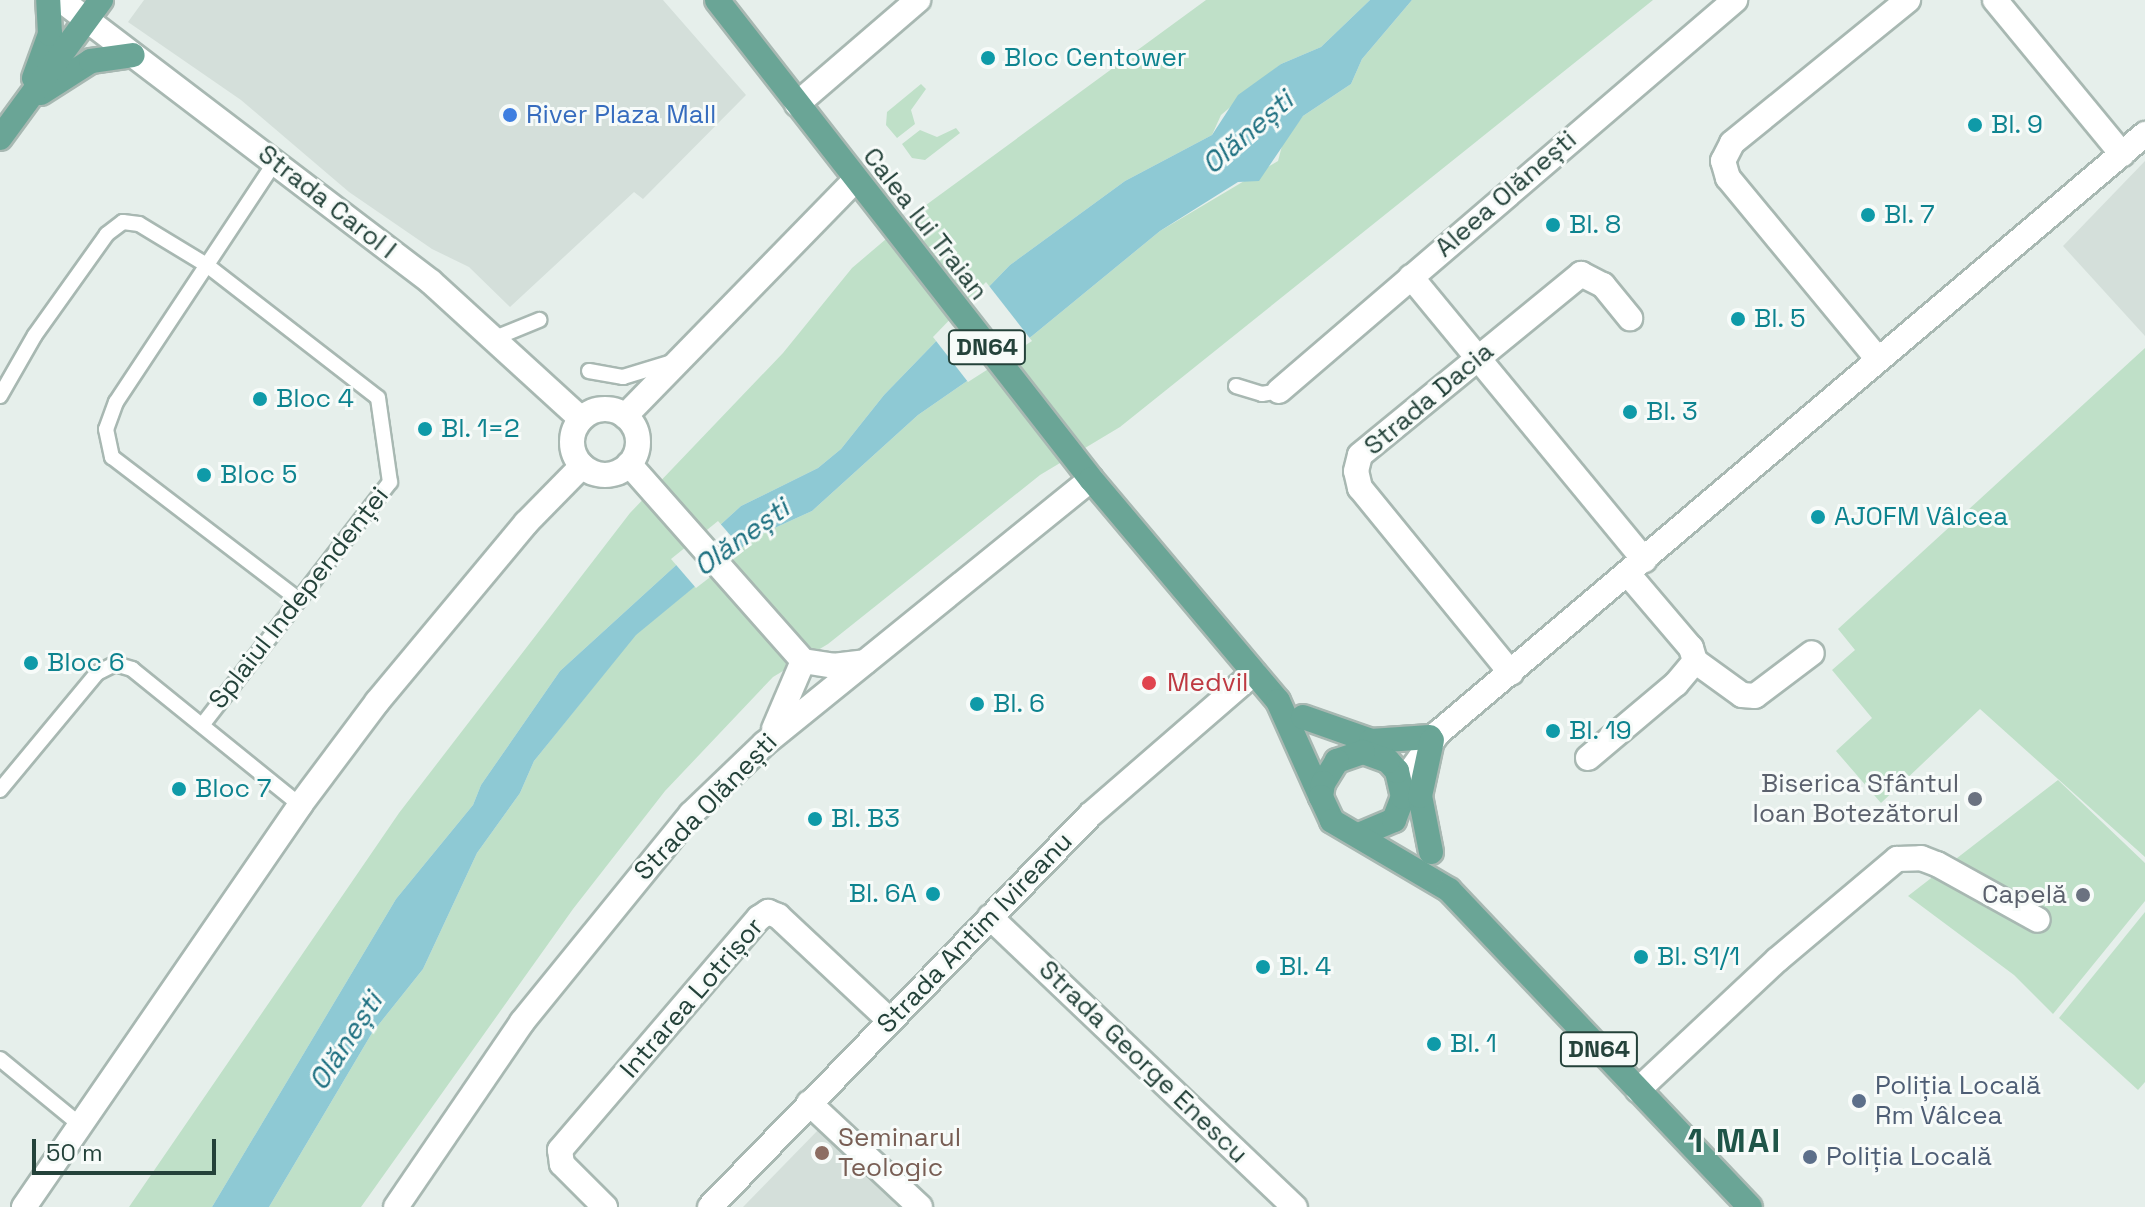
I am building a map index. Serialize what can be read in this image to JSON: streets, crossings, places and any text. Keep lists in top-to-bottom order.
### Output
{
  "streets": {
    "main road": ["Calea lui Traian", "DN64"],
    "street": [
      "Aleea Olănești",
      "Strada Carol I",
      "Strada Dacia",
      "Strada Olănești",
      "Strada Antim Ivireanu",
      "Intrarea Lotrișor",
      "Strada George Enescu"
    ],
    "lane": ["Splaiul Independenței"]
  },
  "crossings": [
    ["Calea lui Traian", "DN64"],
    ["Calea lui Traian", "Strada Olănești"],
    ["Calea lui Traian", "Strada Antim Ivireanu"],
    ["Strada Antim Ivireanu", "Intrarea Lotrișor"],
    ["Strada Antim Ivireanu", "Strada George Enescu"]
  ],
  "districts": ["1 MAI"],
  "water": ["Olănești"],
  "places": [
    "Bloc Centower",
    "River Plaza Mall",
    "Bl. 9",
    "Bl. 7",
    "Bl. 8",
    "Bl. 5",
    "Bloc 4",
    "Bl. 3",
    "Bl. 1=2",
    "Bloc 5",
    "AJOFM Vâlcea",
    "Bloc 6",
    "Medvil",
    "Bl. 6",
    "Bl. 19",
    "Bloc 7",
    "Biserica Sfântul Ioan Botezătorul",
    "Bl. B3",
    "Bl. 6A",
    "Capelă",
    "Bl. S1/1",
    "Bl. 4",
    "Bl. 1",
    "Poliția Locală Rm Vâlcea",
    "Seminarul Teologic",
    "Poliția Locală"
  ],
  "scale_bar": "50 m"
}
